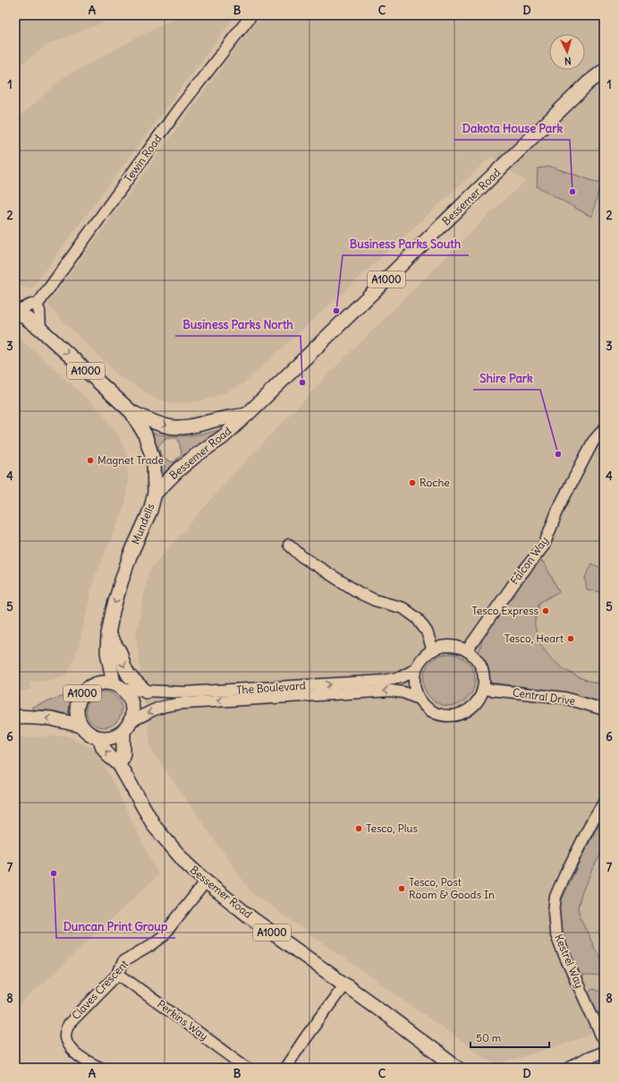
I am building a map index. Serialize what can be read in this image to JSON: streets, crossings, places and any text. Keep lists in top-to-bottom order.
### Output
{
  "streets": {
    "main road": ["Bessemer Road", "A1000", "Mundells"],
    "street": [
      "Tewin Road",
      "Falcon Way",
      "The Boulevard",
      "Central Drive",
      "Kestrel Way",
      "Claves Crescent",
      "Perkins Way"
    ]
  },
  "crossings": [
    ["Bessemer Road", "A1000"],
    ["Bessemer Road", "Mundells"],
    ["Bessemer Road", "The Boulevard"],
    ["Bessemer Road", "Claves Crescent"],
    ["A1000", "Mundells"],
    ["A1000", "The Boulevard"],
    ["Mundells", "The Boulevard"],
    ["Falcon Way", "The Boulevard"],
    ["Falcon Way", "Central Drive"],
    ["The Boulevard", "Central Drive"],
    ["Claves Crescent", "Perkins Way"]
  ],
  "one_way": ["Mundells"],
  "places": [
    "Dakota House Park",
    "Business Parks South",
    "Business Parks North",
    "Shire Park",
    "Magnet Trade",
    "Roche",
    "Tesco Express",
    "Tesco, Heart",
    "Tesco, Plus",
    "Duncan Print Group",
    "Tesco, Post Room & Goods In"
  ],
  "scale_bar": "50 m",
  "north": "bottom",
  "grid": {
    "columns": [
      "A",
      "B",
      "C",
      "D"
    ],
    "rows": [
      "1",
      "2",
      "3",
      "4",
      "5",
      "6",
      "7",
      "8"
    ]
  }
}
